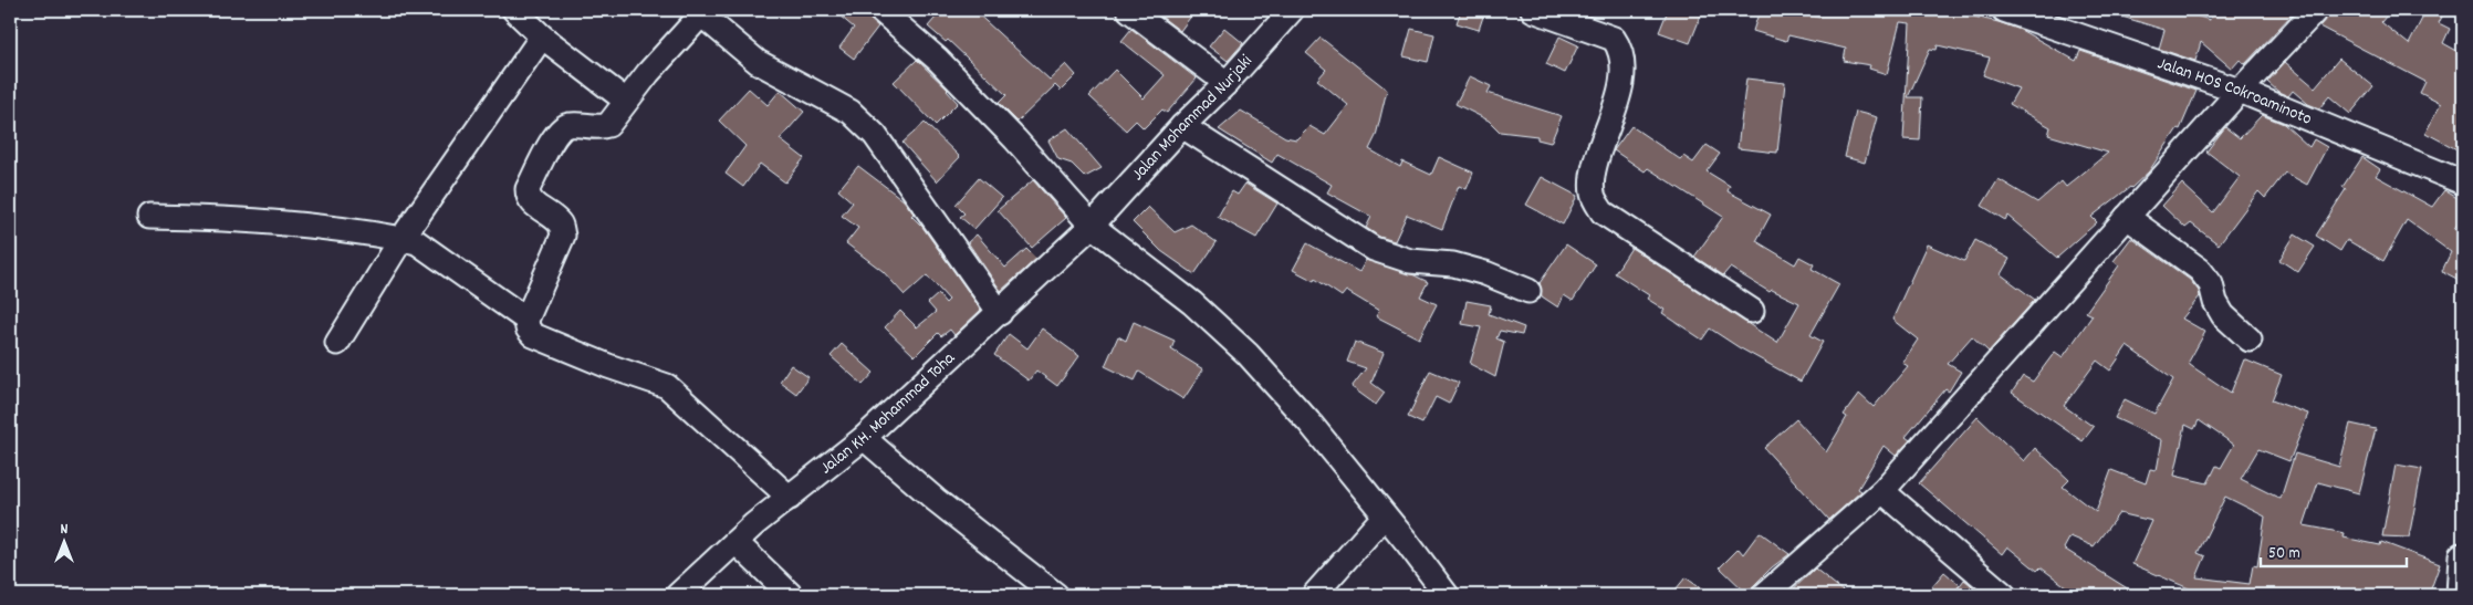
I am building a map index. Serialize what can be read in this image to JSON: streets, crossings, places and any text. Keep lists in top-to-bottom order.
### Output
{
  "streets": {
    "street": ["Jalan HOS Cokroaminoto", "Jalan Mohammad Nurjaki", "Jalan KH. Mohammad Toha"]
  },
  "crossings": [
    ["Jalan Mohammad Nurjaki", "Jalan KH. Mohammad Toha"]
  ],
  "scale_bar": "50 m",
  "north": "top"
}
